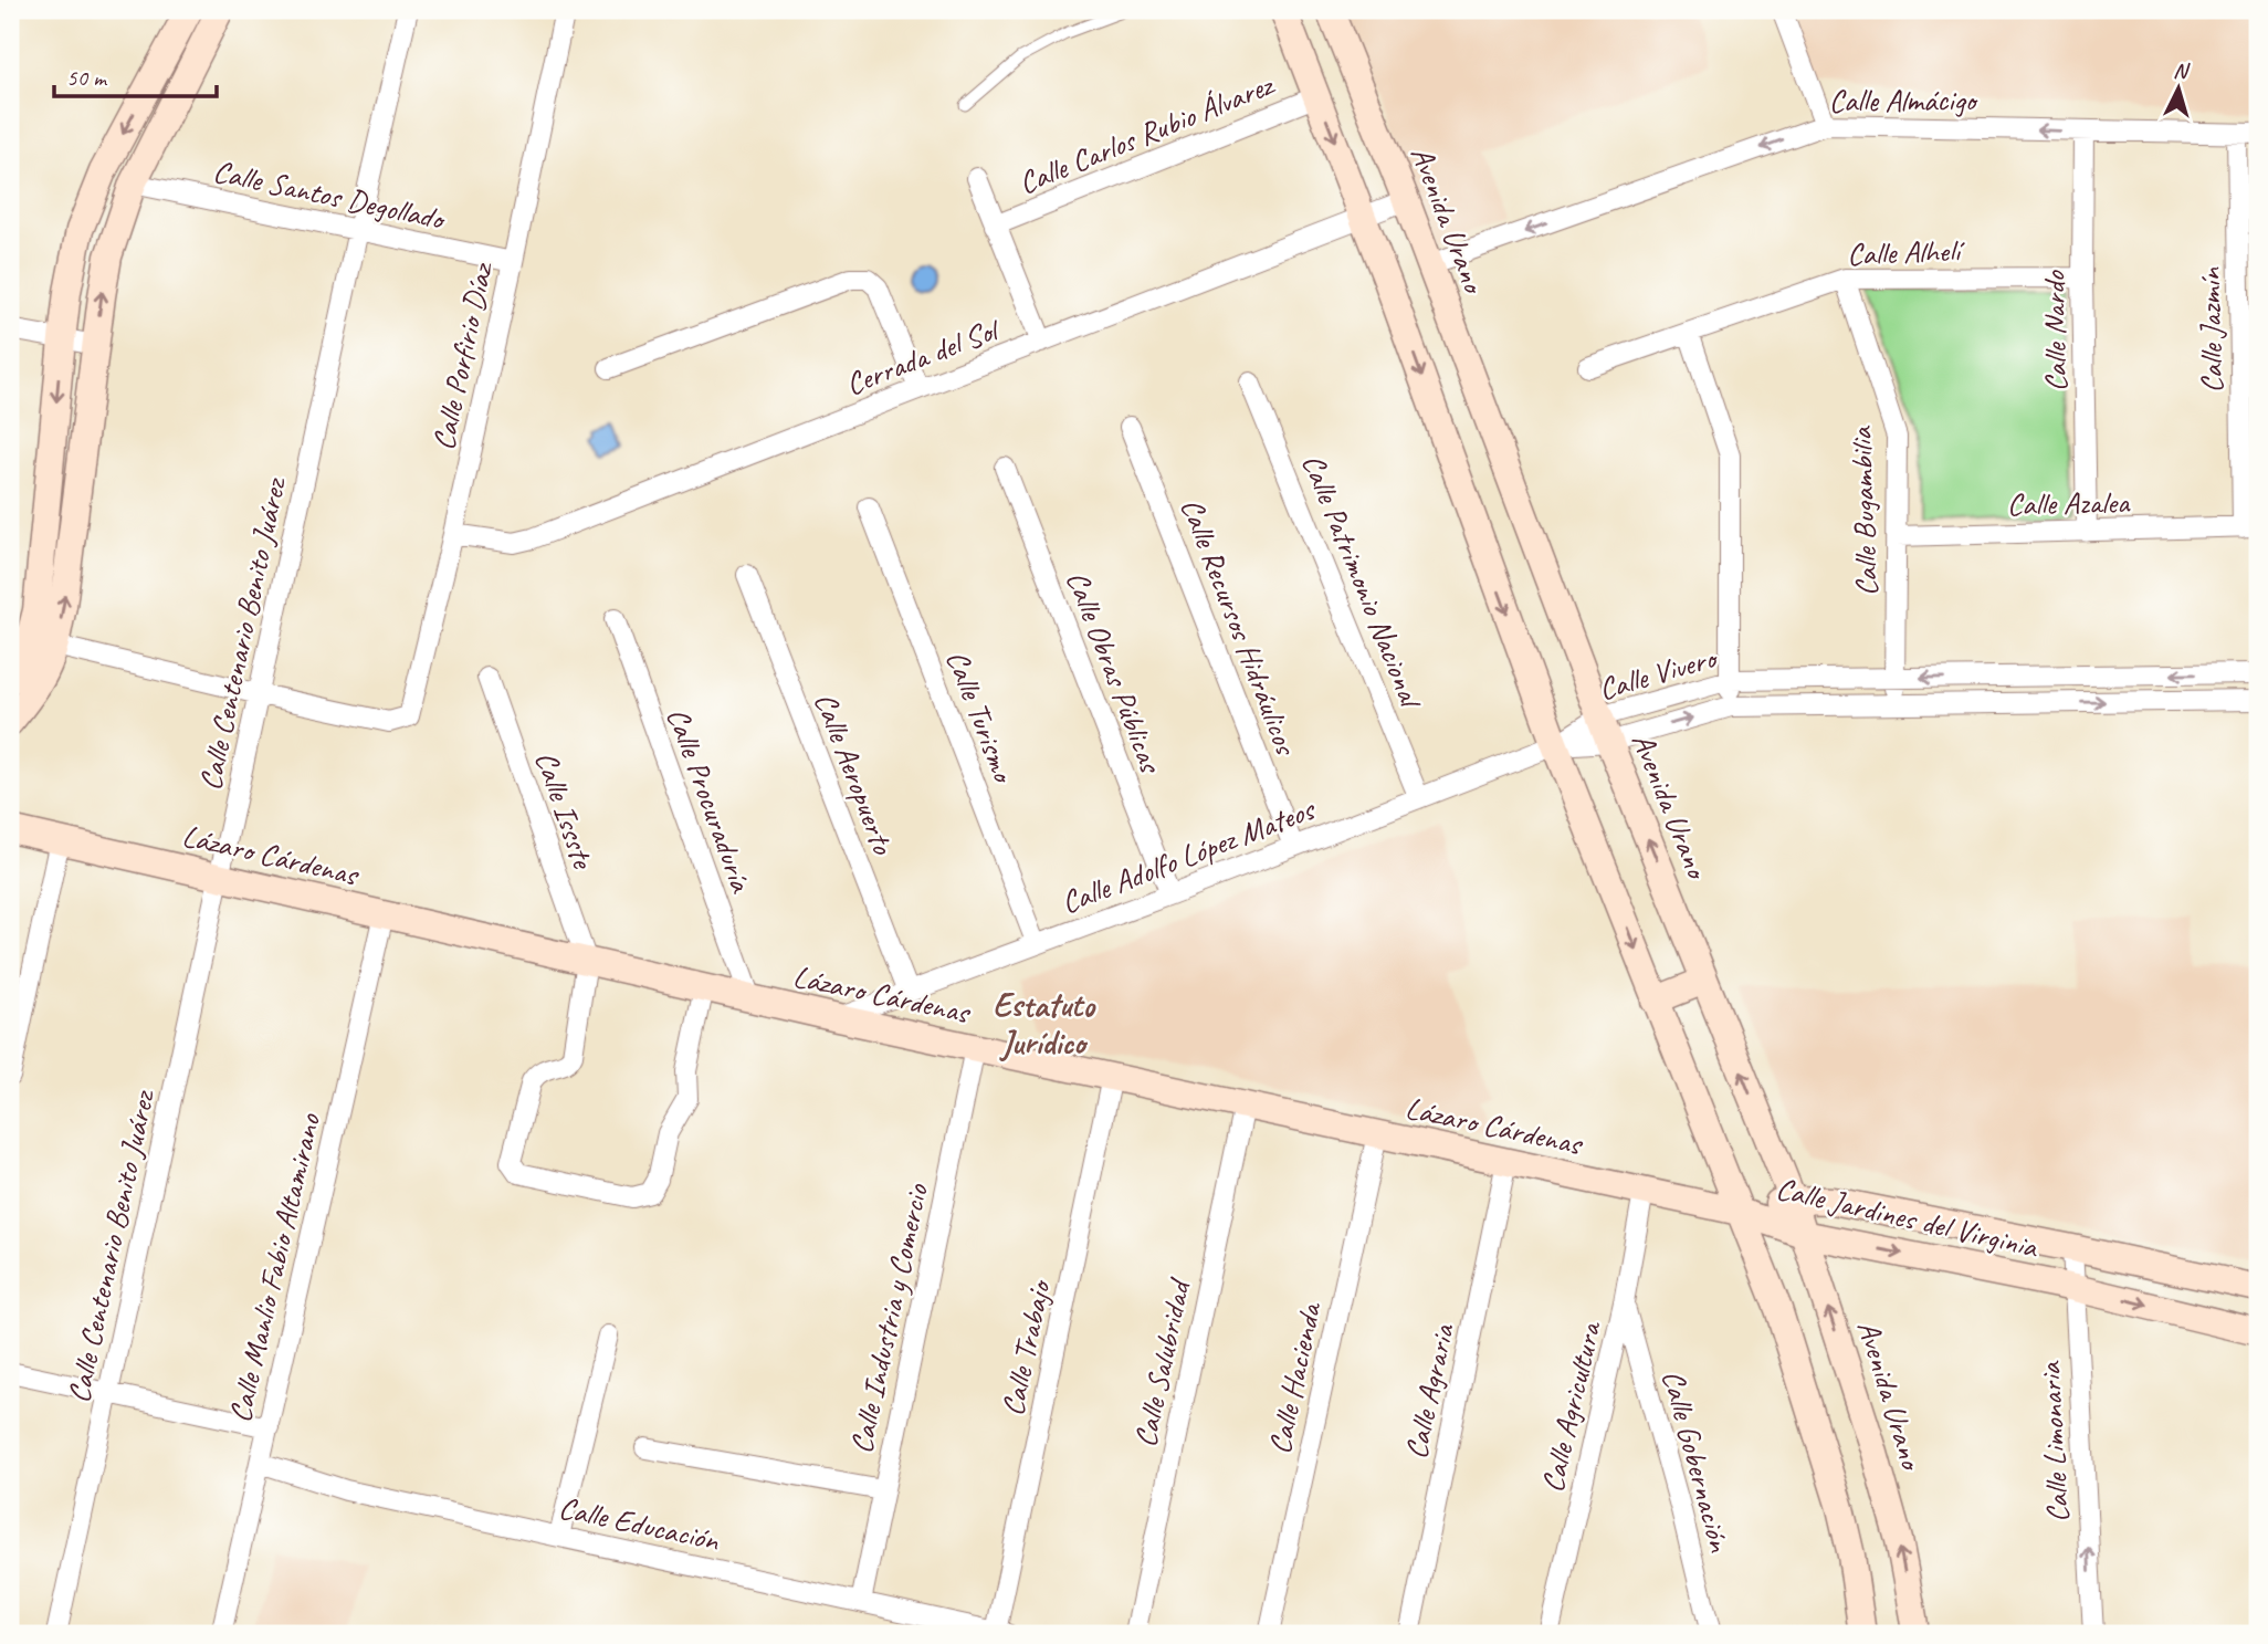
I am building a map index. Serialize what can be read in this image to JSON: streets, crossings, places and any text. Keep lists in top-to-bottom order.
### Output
{
  "streets": {
    "street": [
      "Calle Almácigo",
      "Calle Carlos Rubio Álvarez",
      "Calle Santos Degollado",
      "Avenida Urano",
      "Calle Alhelí",
      "Calle Jazmín",
      "Calle Nardo",
      "Calle Porfirio Díaz",
      "Cerrada del Sol",
      "Calle Azalea",
      "Calle Bugambilia",
      "Calle Patrimonio Nacional",
      "Calle Recursos Hidráulicos",
      "Calle Centenario Benito Juárez",
      "Calle Obras Públicas",
      "Calle Vivero",
      "Calle Turismo",
      "Calle Aeropuerto",
      "Calle Procuraduría",
      "Calle Issste",
      "Lázaro Cárdenas",
      "Calle Adolfo López Mateos",
      "Calle Jardines del Virginia",
      "Calle Manlio Fabio Altamirano",
      "Calle Industria y Comercio",
      "Calle Trabajo",
      "Calle Salubridad",
      "Calle Hacienda",
      "Calle Agraria",
      "Calle Agricultura",
      "Calle Limonaria",
      "Calle Gobernación",
      "Calle Educación"
    ]
  },
  "crossings": [
    ["Calle Almácigo", "Avenida Urano"],
    ["Calle Almácigo", "Calle Jazmín"],
    ["Calle Almácigo", "Calle Nardo"],
    ["Calle Santos Degollado", "Calle Porfirio Díaz"],
    ["Calle Santos Degollado", "Calle Centenario Benito Juárez"],
    ["Avenida Urano", "Cerrada del Sol"],
    ["Avenida Urano", "Calle Vivero"],
    ["Avenida Urano", "Calle Jardines del Virginia"],
    ["Calle Alhelí", "Calle Nardo"],
    ["Calle Alhelí", "Calle Bugambilia"],
    ["Calle Jazmín", "Calle Azalea"],
    ["Calle Nardo", "Calle Azalea"],
    ["Calle Porfirio Díaz", "Cerrada del Sol"],
    ["Calle Porfirio Díaz", "Calle Centenario Benito Juárez"],
    ["Calle Azalea", "Calle Bugambilia"],
    ["Calle Bugambilia", "Calle Vivero"],
    ["Calle Patrimonio Nacional", "Calle Adolfo López Mateos"],
    ["Calle Recursos Hidráulicos", "Calle Adolfo López Mateos"],
    ["Calle Centenario Benito Juárez", "Lázaro Cárdenas"],
    ["Calle Obras Públicas", "Calle Adolfo López Mateos"],
    ["Calle Vivero", "Calle Adolfo López Mateos"],
    ["Calle Turismo", "Calle Adolfo López Mateos"],
    ["Calle Aeropuerto", "Calle Adolfo López Mateos"],
    ["Calle Procuraduría", "Lázaro Cárdenas"],
    ["Calle Issste", "Lázaro Cárdenas"],
    ["Lázaro Cárdenas", "Calle Adolfo López Mateos"],
    ["Lázaro Cárdenas", "Calle Jardines del Virginia"],
    ["Lázaro Cárdenas", "Calle Manlio Fabio Altamirano"],
    ["Lázaro Cárdenas", "Calle Industria y Comercio"],
    ["Lázaro Cárdenas", "Calle Trabajo"],
    ["Lázaro Cárdenas", "Calle Salubridad"],
    ["Lázaro Cárdenas", "Calle Hacienda"],
    ["Lázaro Cárdenas", "Calle Agraria"],
    ["Lázaro Cárdenas", "Calle Agricultura"],
    ["Calle Jardines del Virginia", "Calle Limonaria"],
    ["Calle Manlio Fabio Altamirano", "Calle Educación"],
    ["Calle Industria y Comercio", "Calle Educación"],
    ["Calle Trabajo", "Calle Educación"],
    ["Calle Agricultura", "Calle Gobernación"]
  ],
  "one_way": ["Calle Almácigo", "Calle Limonaria"],
  "districts": ["Estatuto Jurídico"],
  "scale_bar": "50 m",
  "north": "top"
}
